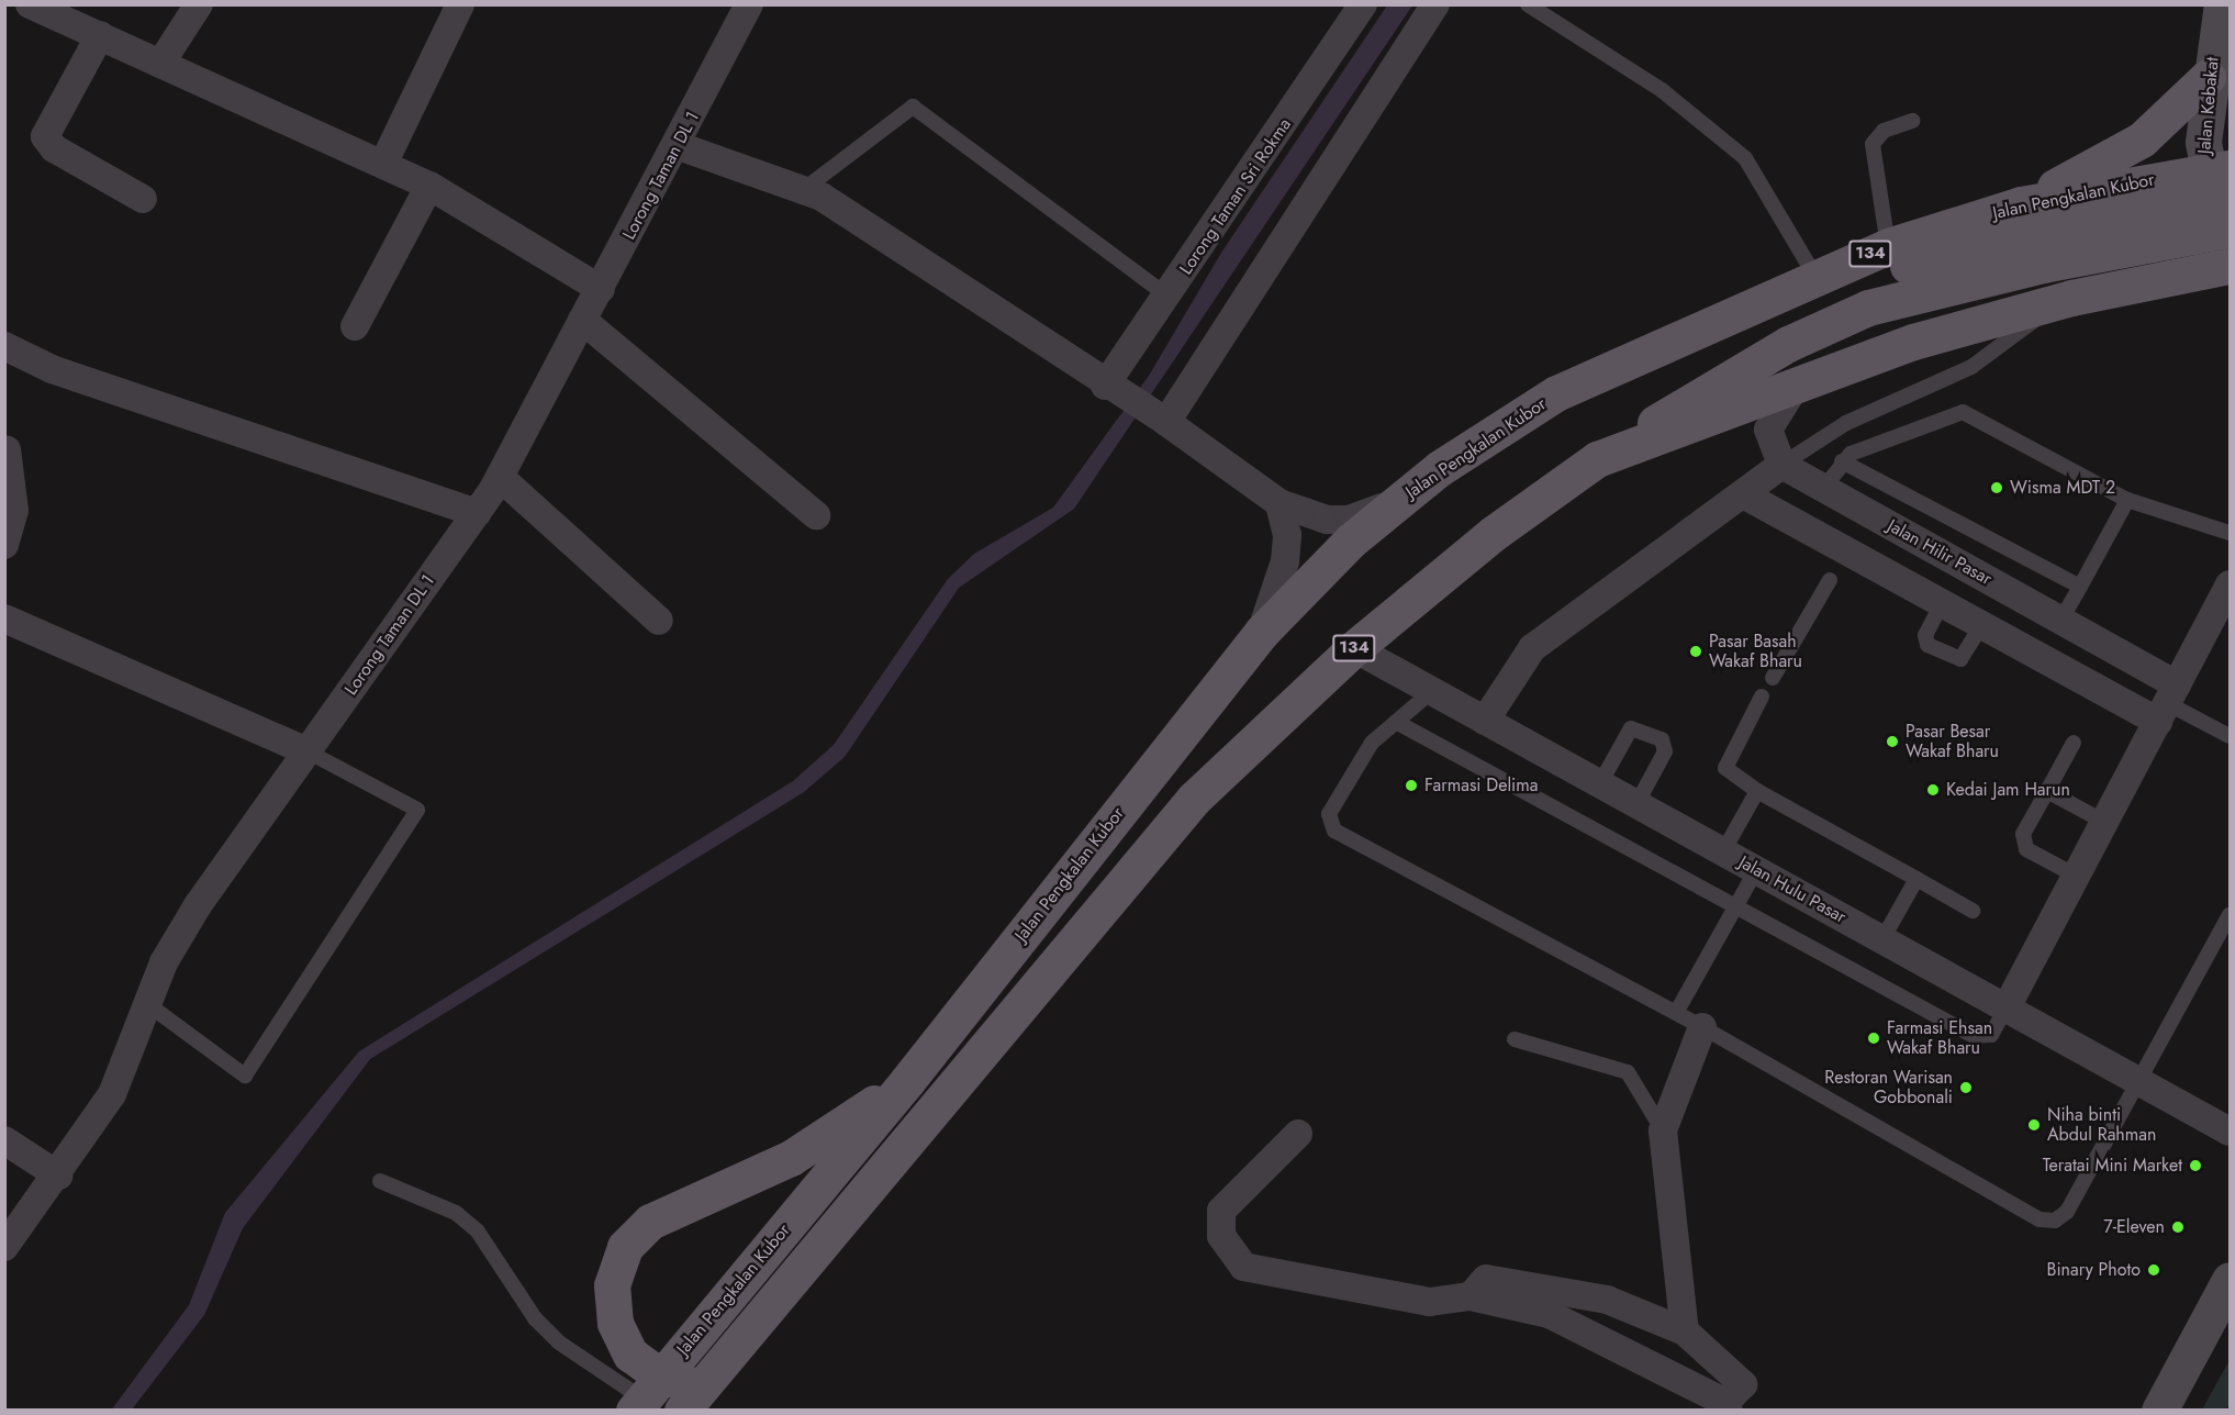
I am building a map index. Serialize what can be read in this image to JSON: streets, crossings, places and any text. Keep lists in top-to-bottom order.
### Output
{
  "streets": {
    "main road": ["Jalan Pengkalan Kubor", "134"],
    "street": [
      "Jalan Kebakat",
      "Lorong Taman DL 1",
      "Lorong Taman Sri Rokma",
      "Jalan Hilir Pasar",
      "Jalan Hulu Pasar"
    ]
  },
  "crossings": [
    ["Jalan Kebakat", "Jalan Pengkalan Kubor"],
    ["Jalan Pengkalan Kubor", "Jalan Hulu Pasar"]
  ],
  "places": [
    "Wisma MDT 2",
    "Pasar Basah Wakaf Bharu",
    "Pasar Besar Wakaf Bharu",
    "Farmasi Delima",
    "Kedai Jam Harun",
    "Farmasi Ehsan Wakaf Bharu",
    "Restoran Warisan Gobbonali",
    "Niha binti Abdul Rahman",
    "Teratai Mini Market",
    "7-Eleven",
    "Binary Photo"
  ]
}
